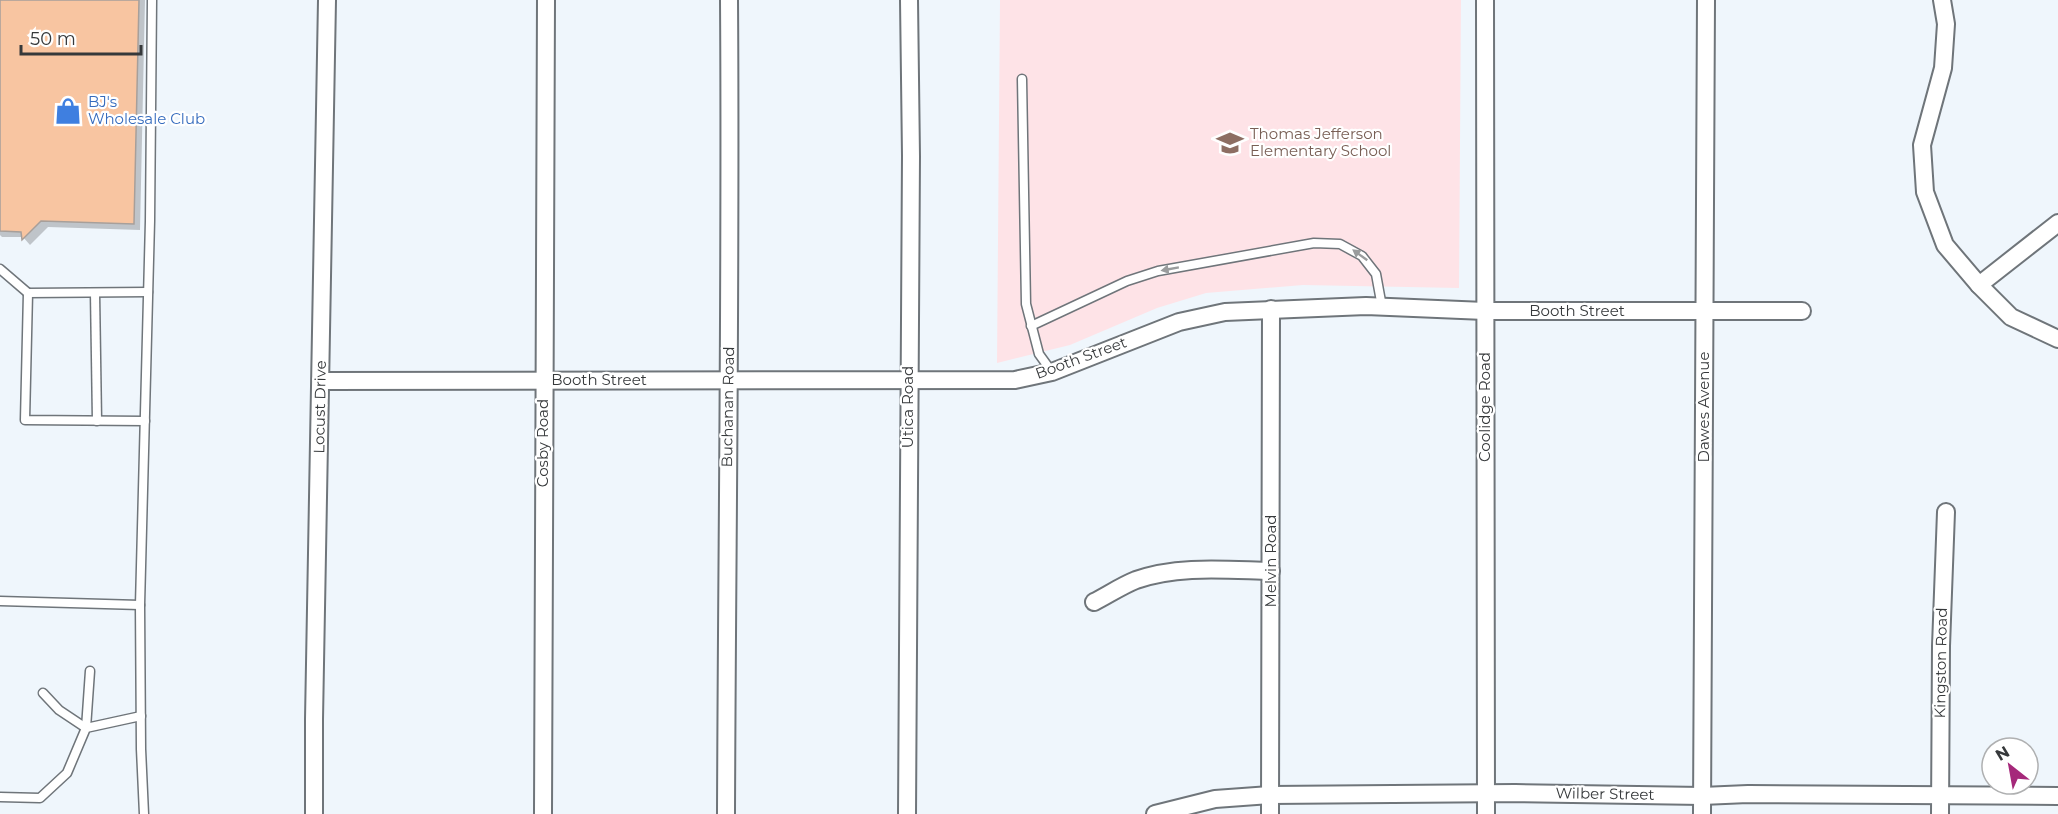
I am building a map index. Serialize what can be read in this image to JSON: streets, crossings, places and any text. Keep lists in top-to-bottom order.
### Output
{
  "streets": {
    "street": [
      "Booth Street",
      "Locust Drive",
      "Buchanan Road",
      "Utica Road",
      "Coolidge Road",
      "Dawes Avenue",
      "Cosby Road",
      "Melvin Road",
      "Kingston Road",
      "Wilber Street"
    ]
  },
  "crossings": [
    ["Booth Street", "Locust Drive"],
    ["Booth Street", "Buchanan Road"],
    ["Booth Street", "Utica Road"],
    ["Booth Street", "Coolidge Road"],
    ["Booth Street", "Dawes Avenue"],
    ["Booth Street", "Cosby Road"],
    ["Booth Street", "Melvin Road"],
    ["Coolidge Road", "Wilber Street"],
    ["Dawes Avenue", "Wilber Street"],
    ["Melvin Road", "Wilber Street"],
    ["Kingston Road", "Wilber Street"]
  ],
  "places": {
    "shop": ["BJ's Wholesale Club"],
    "school or university": ["Thomas Jefferson Elementary School"]
  },
  "scale_bar": "50 m",
  "north": "top left"
}
